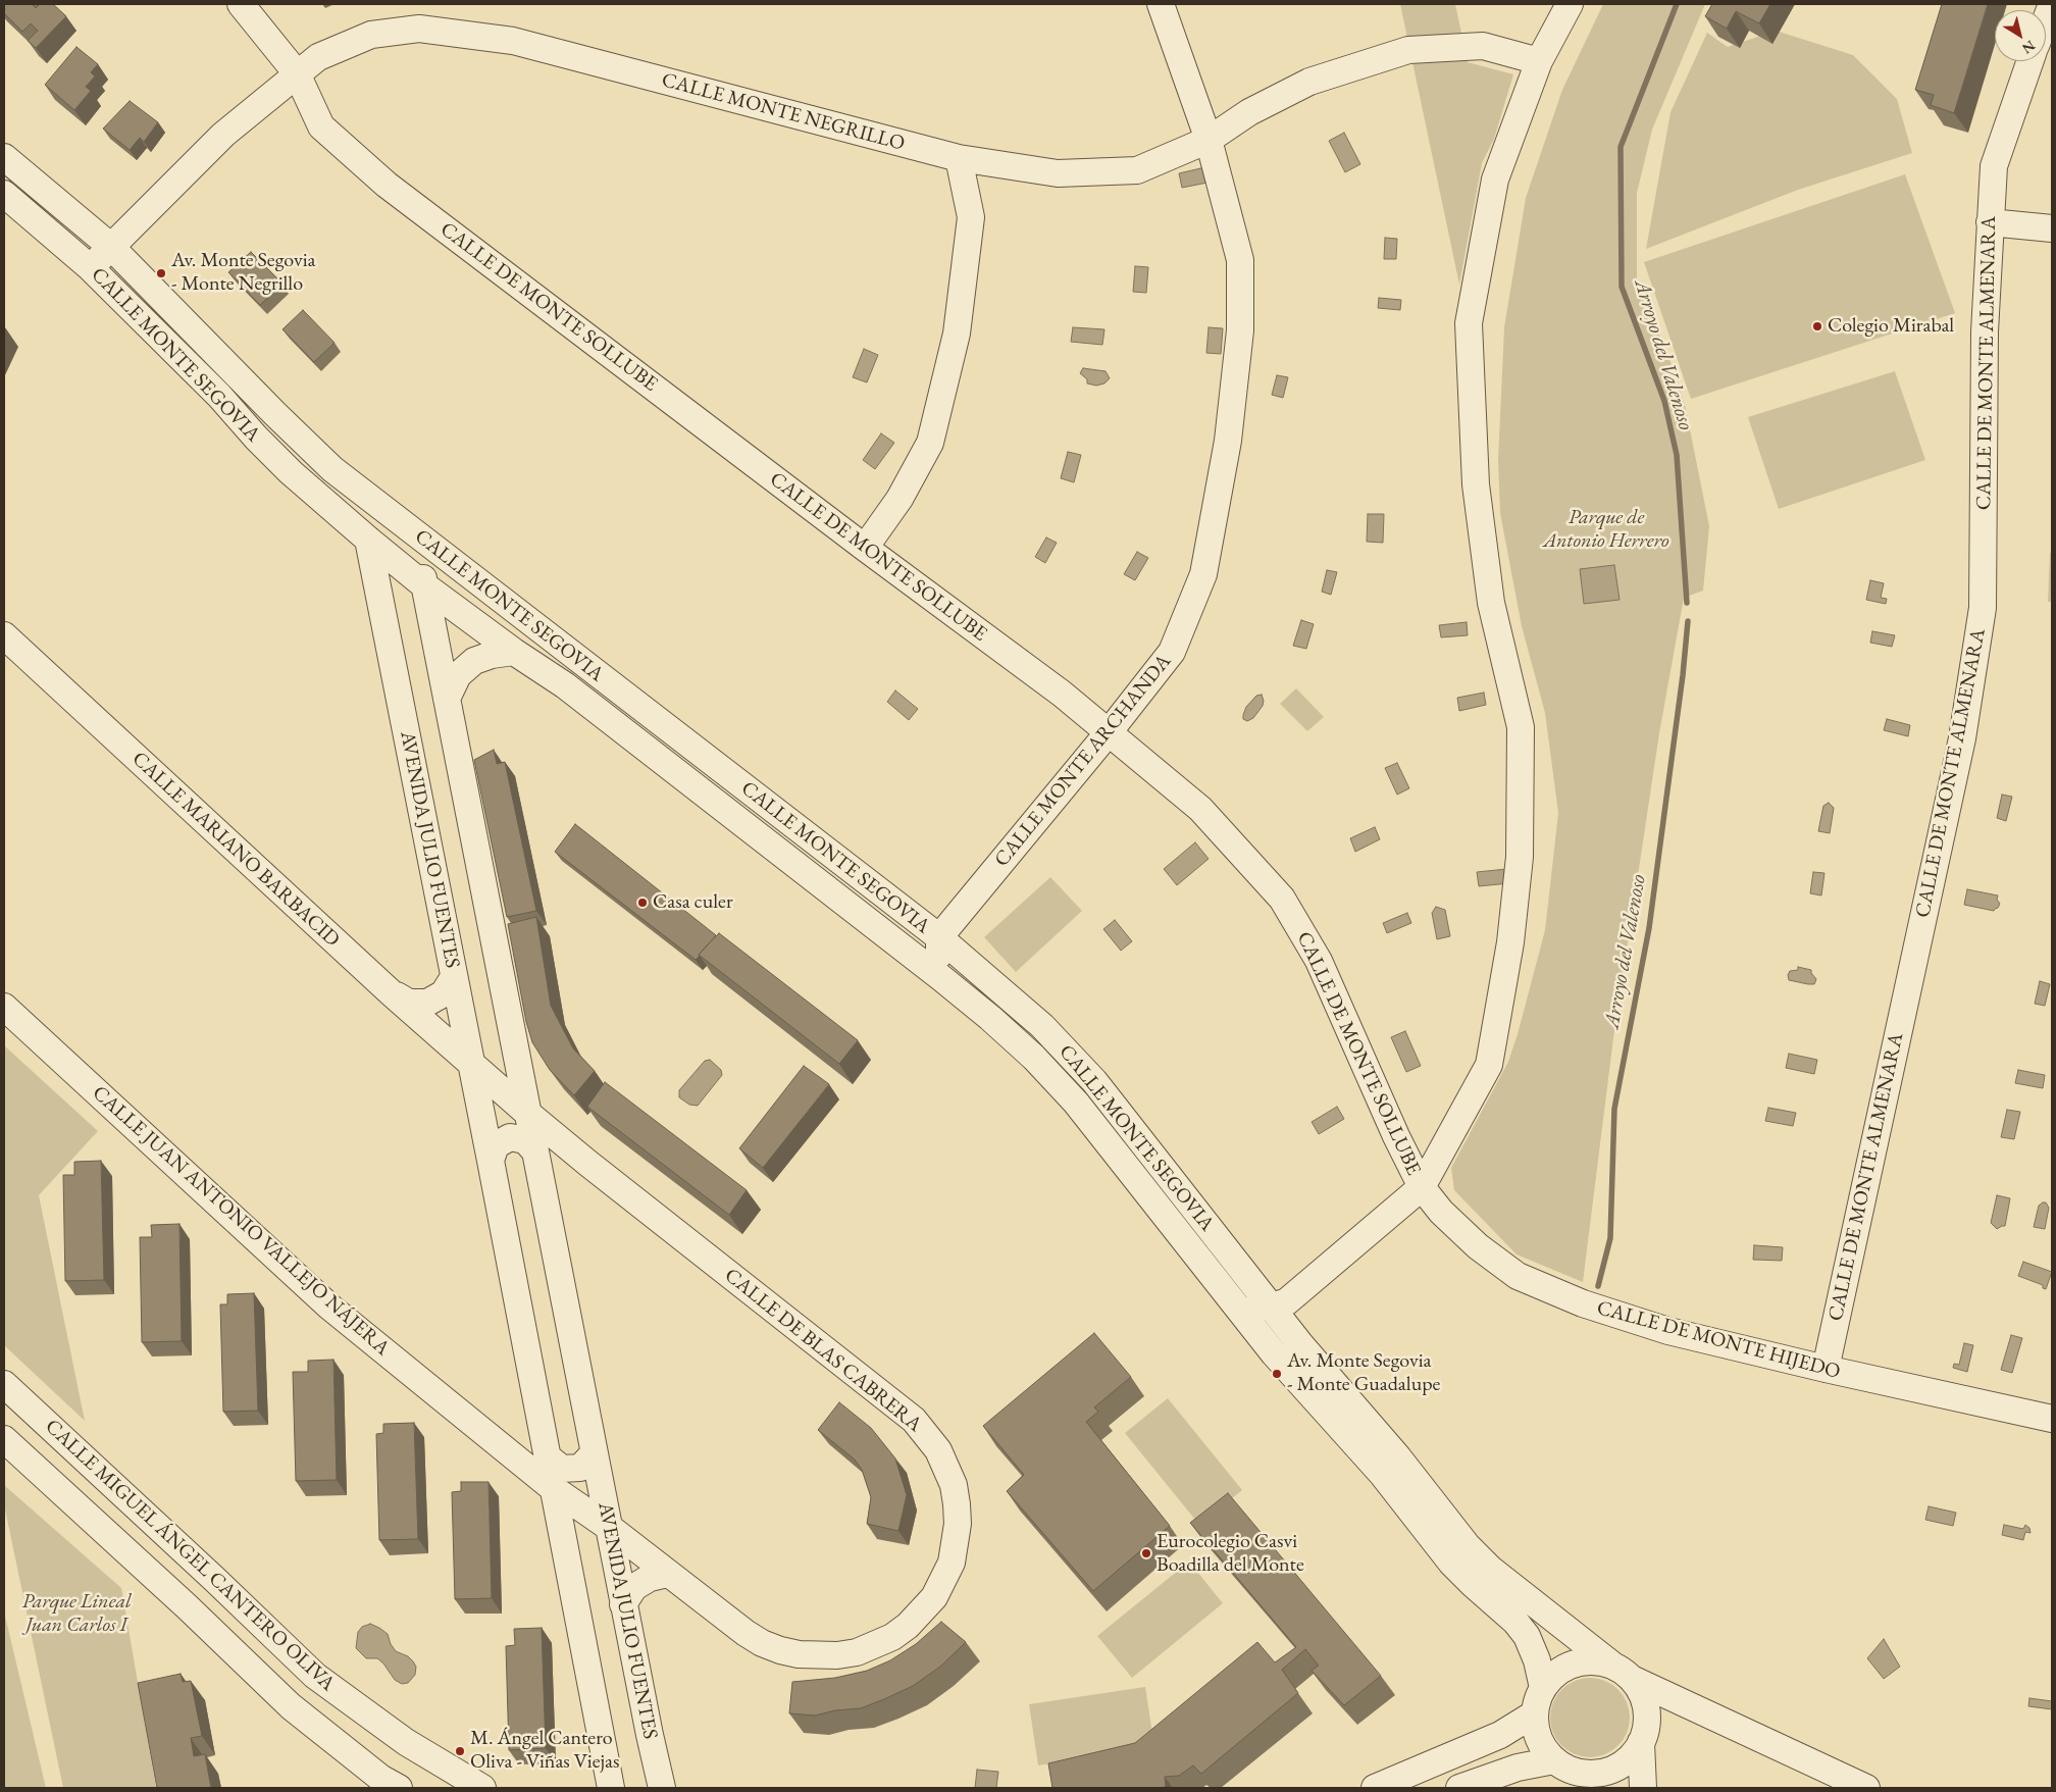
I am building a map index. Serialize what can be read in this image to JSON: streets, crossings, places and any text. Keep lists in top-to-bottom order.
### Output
{
  "streets": {
    "street": [
      "CALLE MONTE NEGRILLO",
      "CALLE DE MONTE SOLLUBE",
      "CALLE MONTE SEGOVIA",
      "CALLE DE MONTE ALMENARA",
      "CALLE MONTE ARCHANDA",
      "CALLE MARIANO BARBACID",
      "AVENIDA JULIO FUENTES",
      "CALLE JUAN ANTONIO VALLEJO NÁJERA",
      "CALLE DE MONTE HIJEDO",
      "CALLE DE BLAS CABRERA",
      "CALLE MIGUEL ÁNGEL CANTERO OLIVA"
    ]
  },
  "crossings": [
    ["CALLE MONTE NEGRILLO", "CALLE DE MONTE SOLLUBE"],
    ["CALLE MONTE NEGRILLO", "CALLE MONTE SEGOVIA"],
    ["CALLE MONTE NEGRILLO", "CALLE MONTE ARCHANDA"],
    ["CALLE DE MONTE SOLLUBE", "CALLE MONTE ARCHANDA"],
    ["CALLE DE MONTE SOLLUBE", "CALLE DE MONTE HIJEDO"],
    ["CALLE MONTE SEGOVIA", "CALLE MONTE ARCHANDA"],
    ["CALLE MONTE SEGOVIA", "AVENIDA JULIO FUENTES"],
    ["CALLE DE MONTE ALMENARA", "CALLE DE MONTE HIJEDO"],
    ["CALLE MARIANO BARBACID", "AVENIDA JULIO FUENTES"],
    ["CALLE MARIANO BARBACID", "CALLE DE BLAS CABRERA"],
    ["AVENIDA JULIO FUENTES", "CALLE JUAN ANTONIO VALLEJO NÁJERA"],
    ["AVENIDA JULIO FUENTES", "CALLE DE BLAS CABRERA"],
    ["CALLE JUAN ANTONIO VALLEJO NÁJERA", "CALLE DE BLAS CABRERA"]
  ],
  "water": ["Arroyo del Valenoso"],
  "parks": ["Parque de Antonio Herrero", "Parque Lineal Juan Carlos I"],
  "places": [
    "Av. Monte Segovia - Monte Negrillo",
    "Colegio Mirabal",
    "Casa culer",
    "Av. Monte Segovia - Monte Guadalupe",
    "Eurocolegio Casvi Boadilla del Monte",
    "M. Ángel Cantero Oliva - Viñas Viejas"
  ],
  "north": "bottom right"
}
